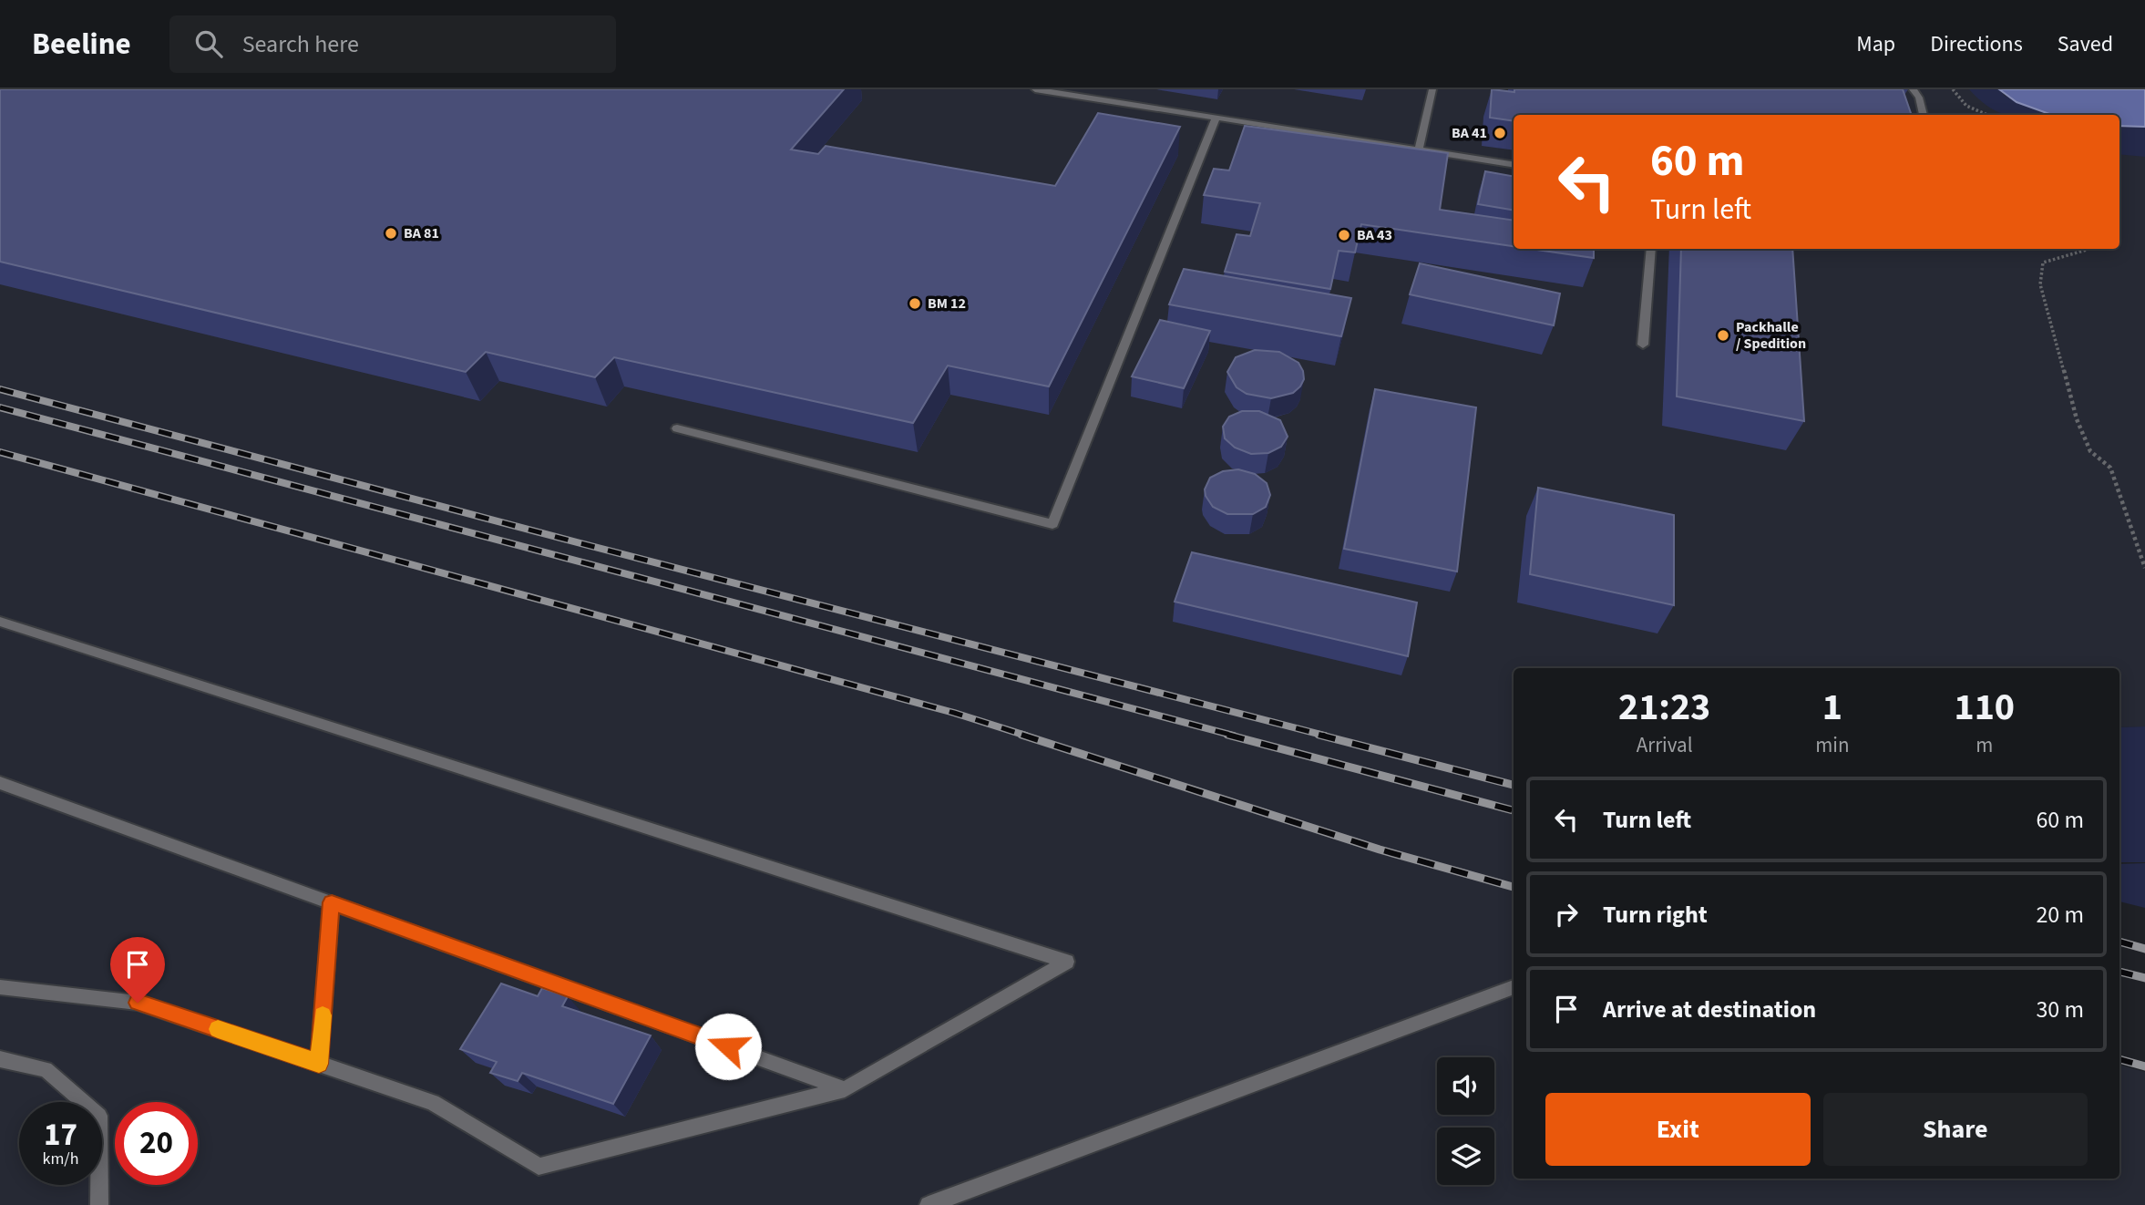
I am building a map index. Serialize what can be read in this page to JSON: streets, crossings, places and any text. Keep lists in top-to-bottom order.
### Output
{
  "places": [
    "BA 41",
    "BA 81",
    "BA 43",
    "BM 12",
    "Packhalle / Spedition"
  ],
  "page": {
    "header": "Beeline",
    "search": "Search here",
    "nav": ["Map", "Directions", "Saved"],
    "turn": ["60 m", "Turn left"],
    "eta": [
      "21:23",
      "Arrival",
      "1",
      "min",
      "110",
      "m"
    ],
    "list": [
      {
        "name": "Turn left",
        "value": "60 m"
      },
      {
        "name": "Turn right",
        "value": "20 m"
      },
      {
        "name": "Arrive at destination",
        "value": "30 m"
      }
    ],
    "buttons": ["Exit", "Share"],
    "speed": "17 km/h",
    "limit": "20"
  }
}
